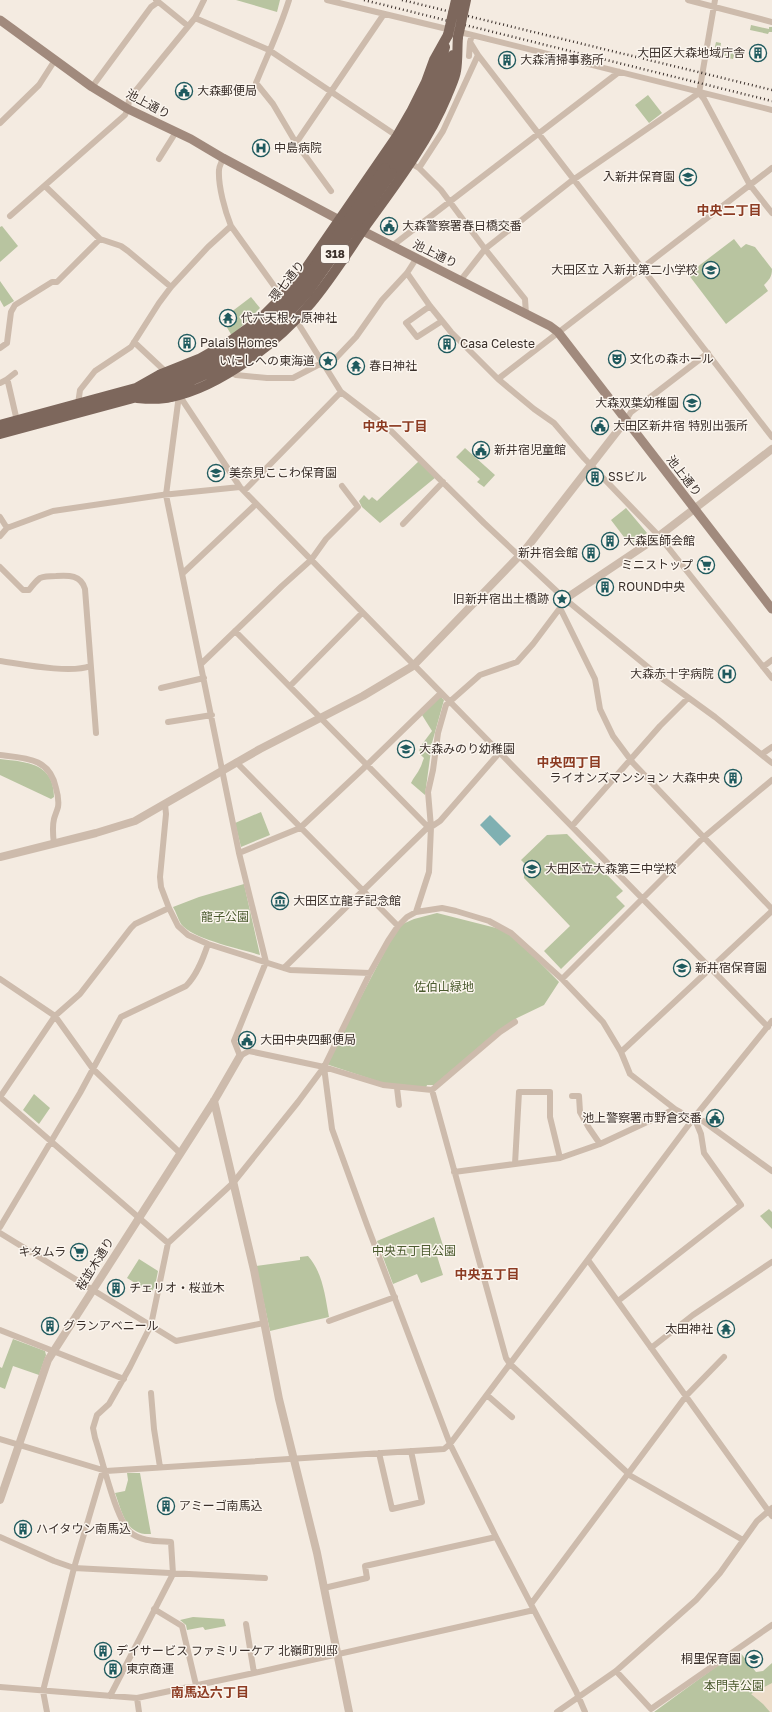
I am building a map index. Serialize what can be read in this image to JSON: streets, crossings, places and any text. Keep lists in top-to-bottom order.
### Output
{
  "streets": {
    "main road": ["池上通り", "318", "環七通り"],
    "street": ["桜並木通り"]
  },
  "districts": [
    "中央二丁目",
    "中央一丁目",
    "中央四丁目",
    "中央五丁目",
    "南馬込六丁目"
  ],
  "parks": [
    "龍子公園",
    "佐伯山緑地",
    "中央五丁目公園",
    "本門寺公園"
  ],
  "places": {
    "building": [
      "大田区大森地域庁舎",
      "大森清掃事務所",
      "Palais Homes",
      "Casa Celeste",
      "SSビル",
      "大森医師会館",
      "新井宿会館",
      "ROUND中央",
      "ライオンズマンション 大森中央",
      "チェリオ・桜並木",
      "グランアベニール",
      "アミーゴ南馬込",
      "ハイタウン南馬込",
      "デイサービス ファミリーケア 北嶺町別邸",
      "東京商運"
    ],
    "public building": [
      "大森郵便局",
      "大森警察署春日橋交番",
      "大田区新井宿 特別出張所",
      "新井宿児童館",
      "大田中央四郵便局",
      "池上警察署市野倉交番"
    ],
    "hospital": ["中島病院", "大森赤十字病院"],
    "school or university": [
      "入新井保育園",
      "大田区立 入新井第二小学校",
      "大森双葉幼稚園",
      "美奈見ここわ保育園",
      "大森みのり幼稚園",
      "大田区立大森第三中学校",
      "新井宿保育園",
      "桐里保育園"
    ],
    "temple": ["代六天根ヶ原神社", "春日神社", "太田神社"],
    "theatre": ["文化の森ホール"],
    "place": ["いにしへの東海道", "旧新井宿出土橋跡"],
    "supermarket": ["ミニストップ", "キタムラ"],
    "museum": ["大田区立龍子記念館"]
  }
}
